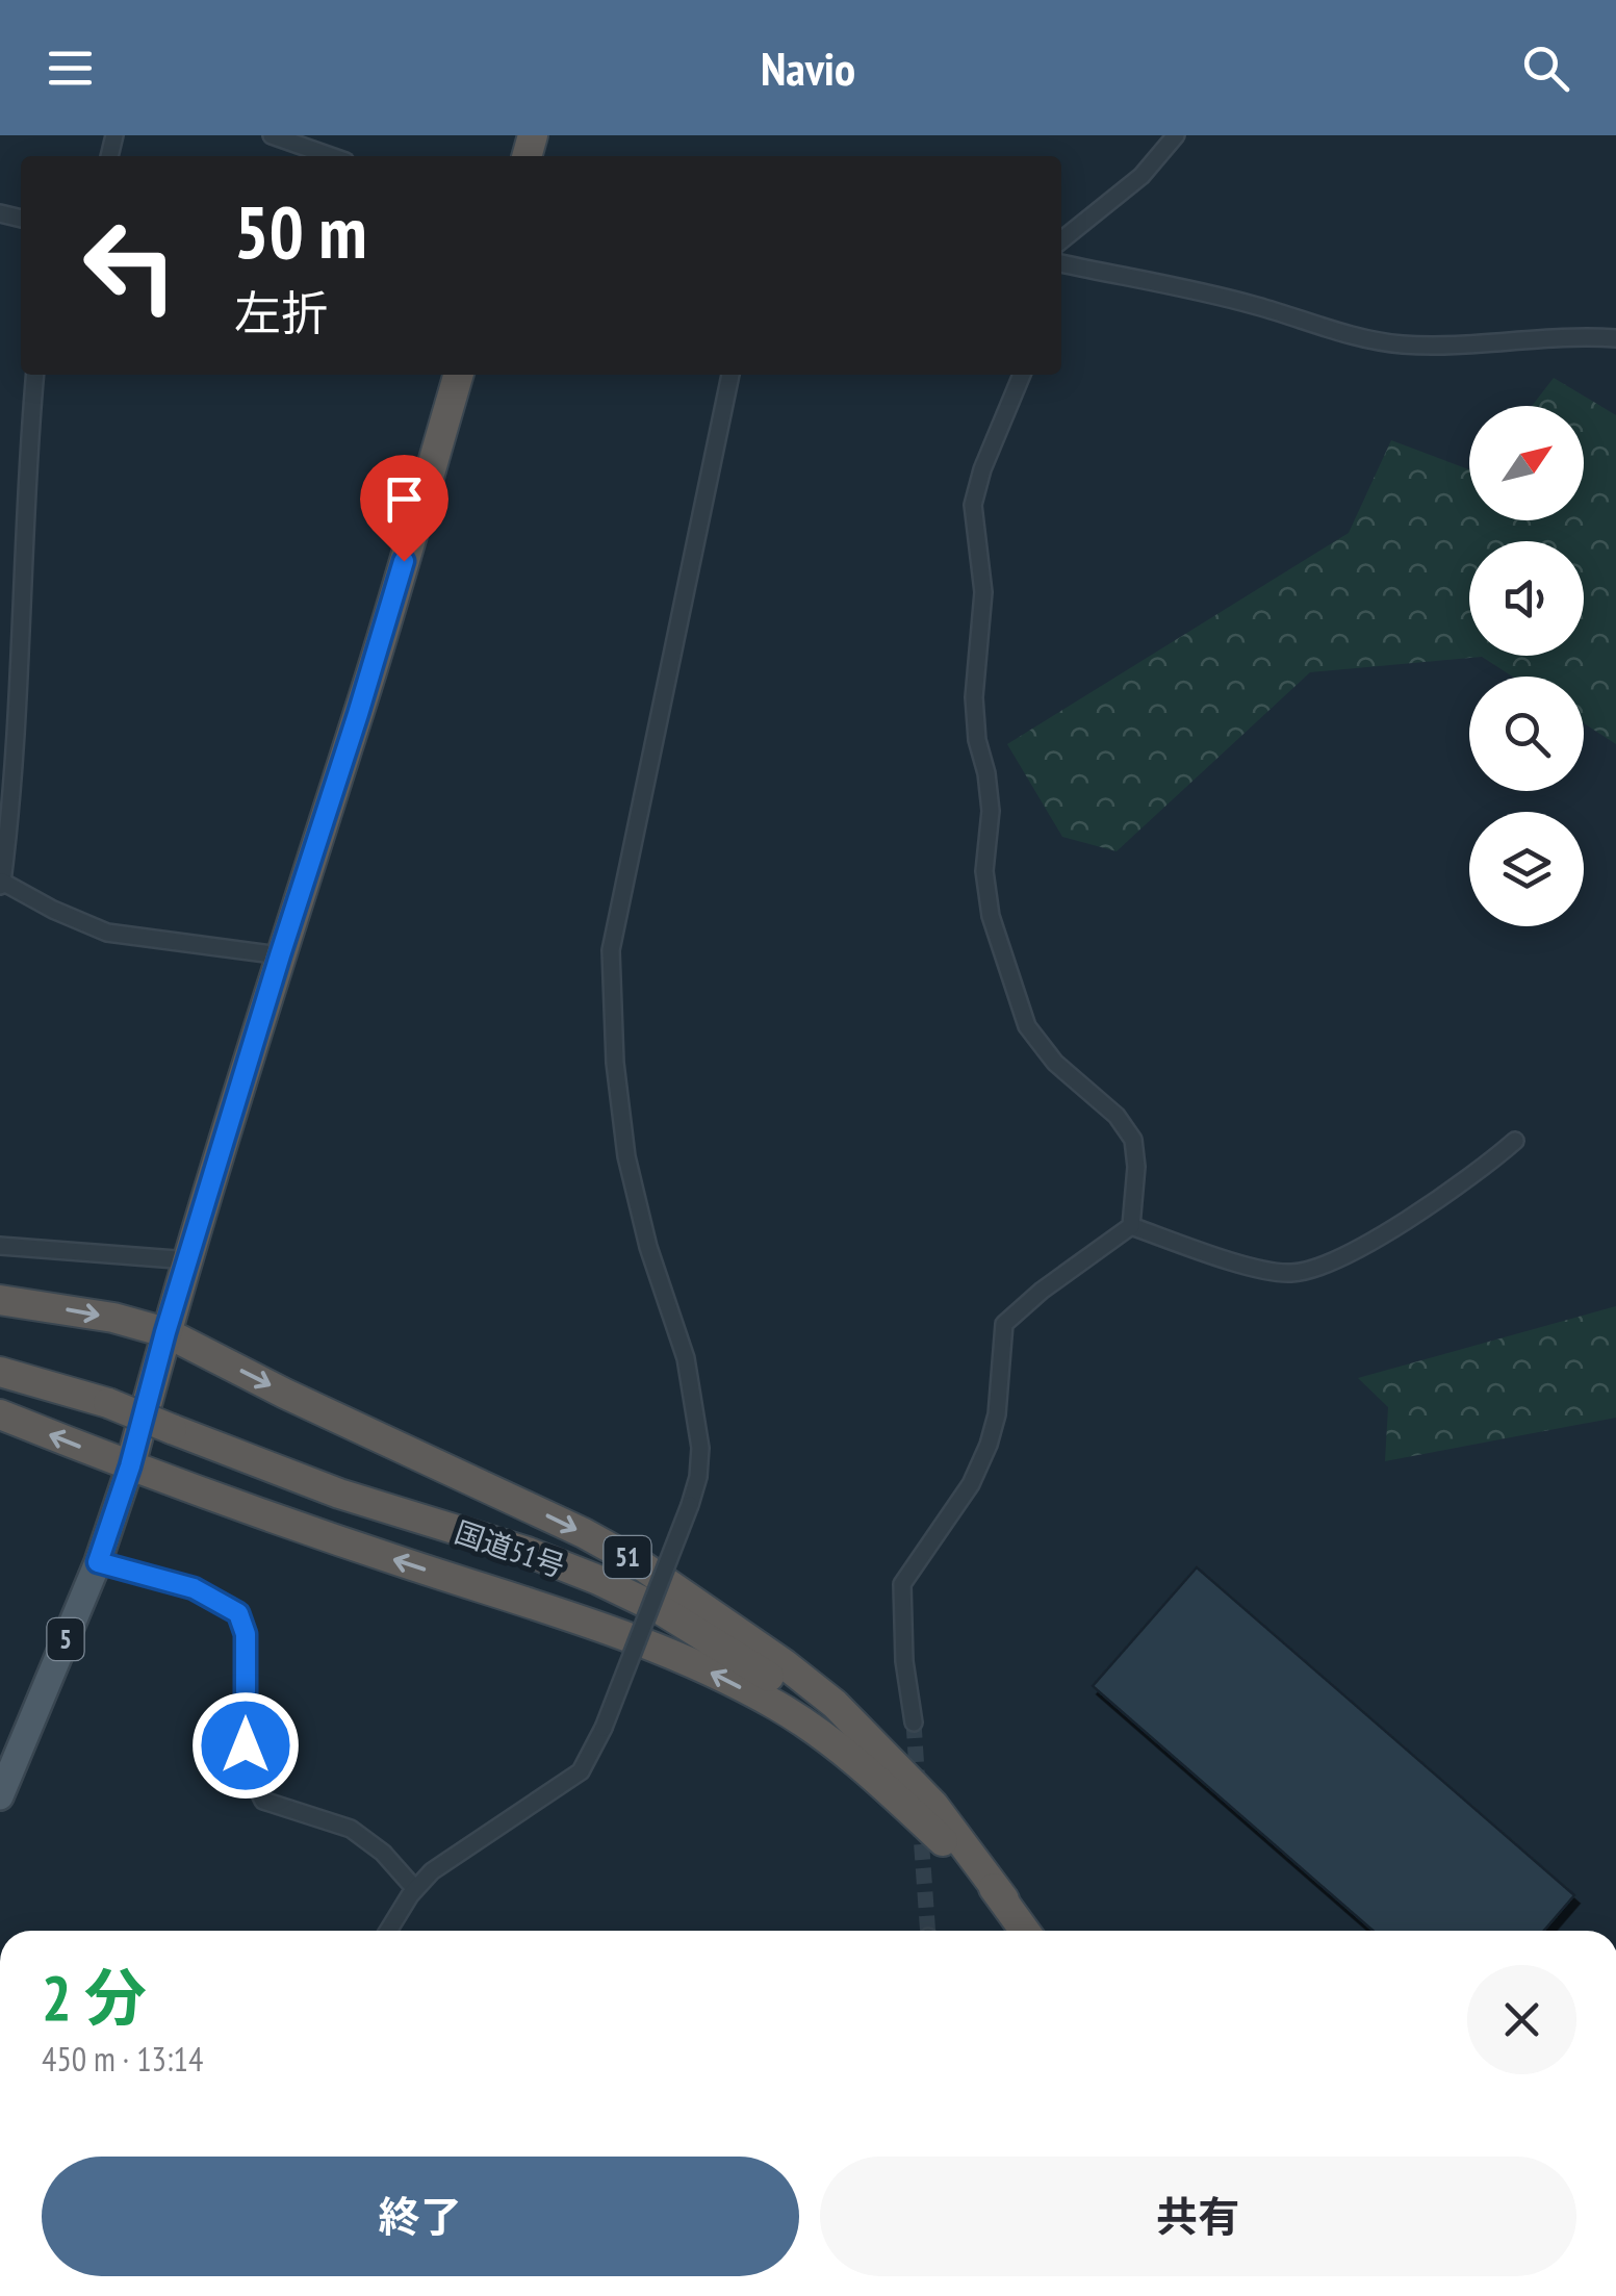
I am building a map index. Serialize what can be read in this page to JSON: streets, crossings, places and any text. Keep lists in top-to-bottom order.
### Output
{
  "streets": {
    "highway": ["国道51号", "51"],
    "main road": ["5"]
  },
  "crossings": [
    ["国道51号", "51"],
    ["51", "5"]
  ],
  "north": "top right",
  "page": {
    "header": "Navio",
    "turn": ["50 m", "左折"],
    "heading": ["2 分", "450 m · 13:14"],
    "buttons": ["終了", "共有"]
  }
}
